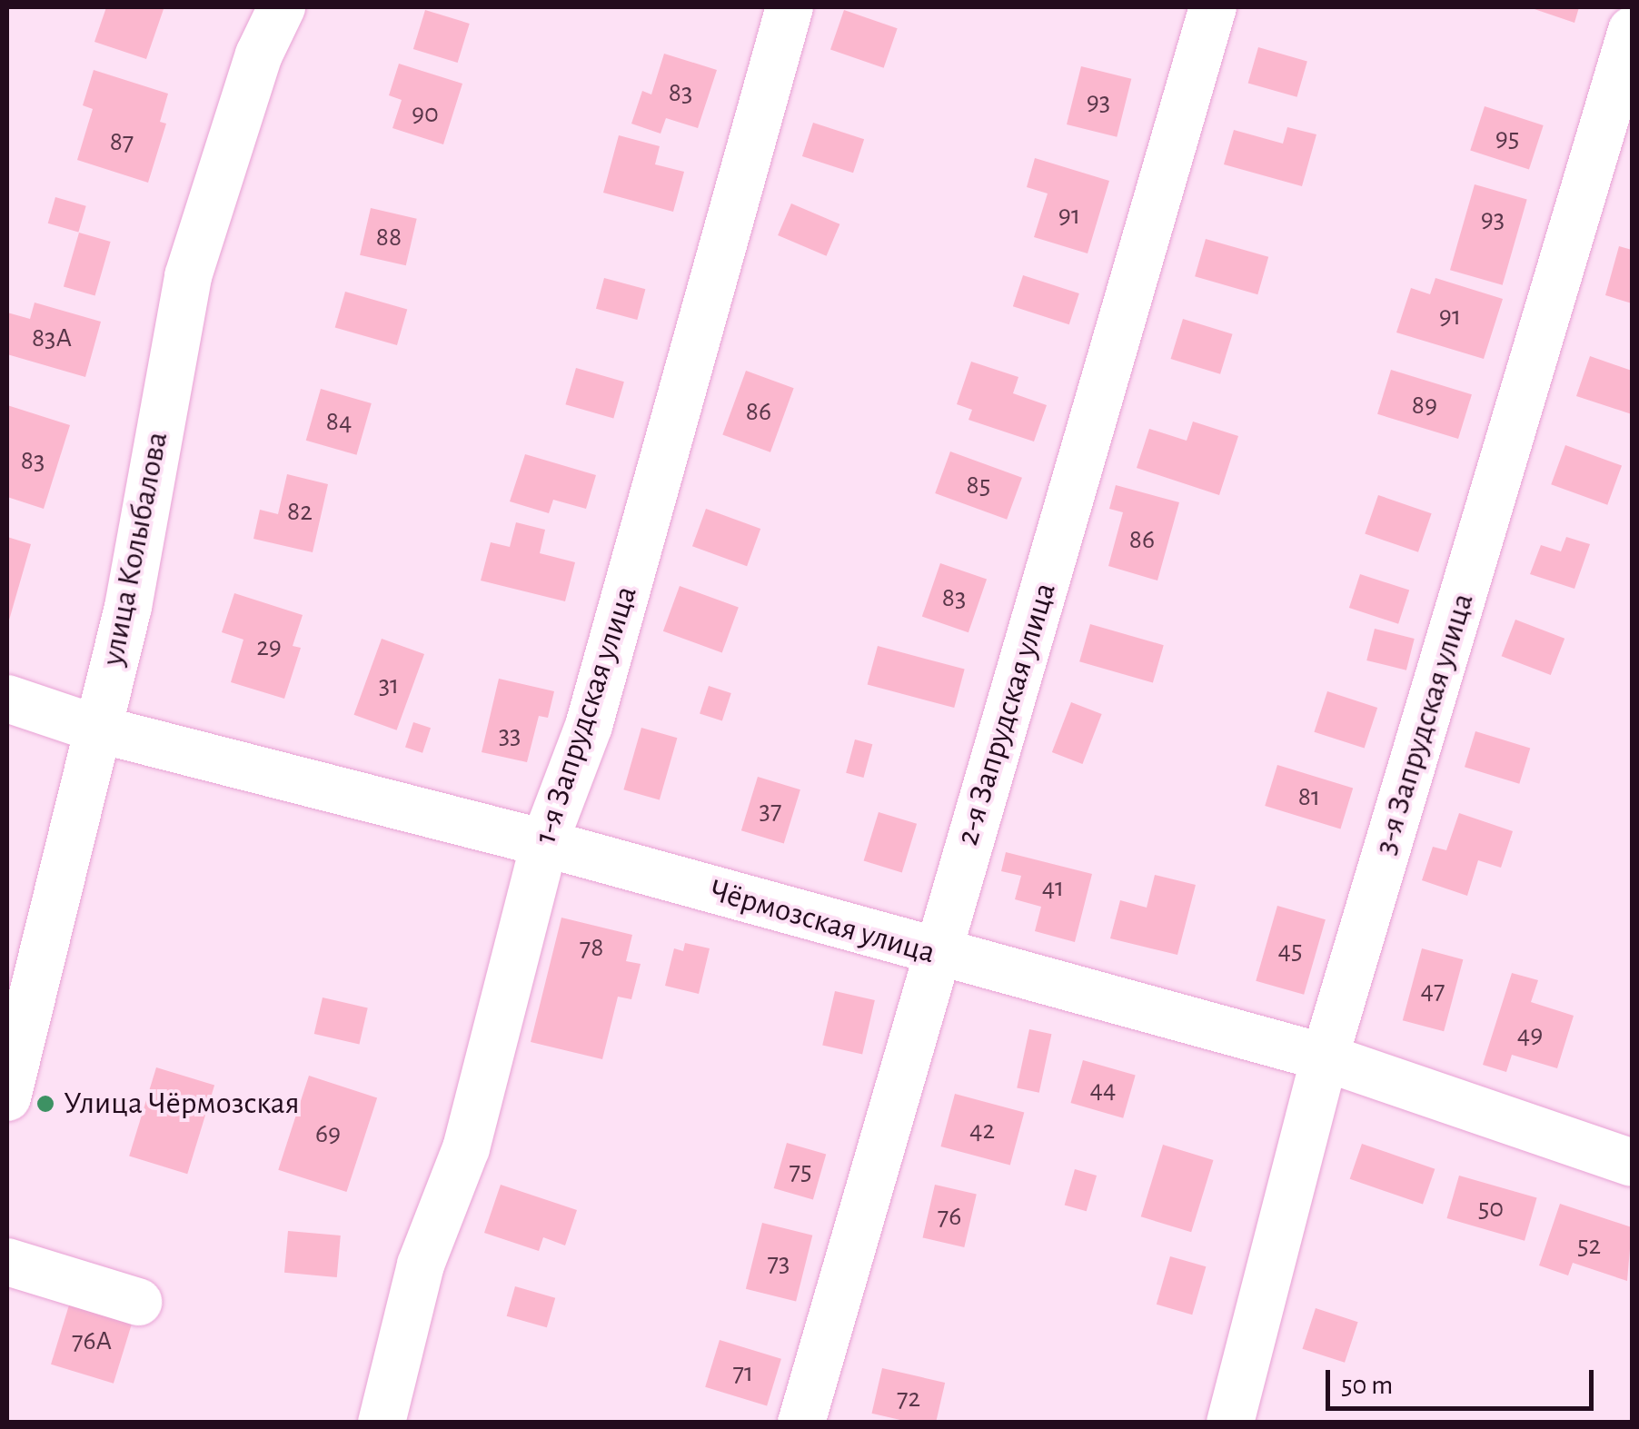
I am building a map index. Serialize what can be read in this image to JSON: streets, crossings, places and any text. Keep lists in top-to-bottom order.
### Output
{
  "streets": {
    "street": [
      "улица Колыбалова",
      "2-я Запрудская улица",
      "1-я Запрудская улица",
      "3-я Запрудская улица",
      "Чёрмозская улица"
    ]
  },
  "crossings": [
    ["улица Колыбалова", "Чёрмозская улица"],
    ["2-я Запрудская улица", "Чёрмозская улица"],
    ["1-я Запрудская улица", "Чёрмозская улица"],
    ["3-я Запрудская улица", "Чёрмозская улица"]
  ],
  "places": ["Улица Чёрмозская"],
  "house_numbers": [
    "83",
    "93",
    "90",
    "95",
    "87",
    "91",
    "93",
    "88",
    "91",
    "83А",
    "89",
    "86",
    "84",
    "83",
    "85",
    "82",
    "86",
    "83",
    "29",
    "31",
    "33",
    "81",
    "37",
    "41",
    "78",
    "45",
    "47",
    "49",
    "44",
    "42",
    "69",
    "75",
    "50",
    "76",
    "52",
    "73",
    "76А",
    "71",
    "72"
  ],
  "scale_bar": "50 m"
}
